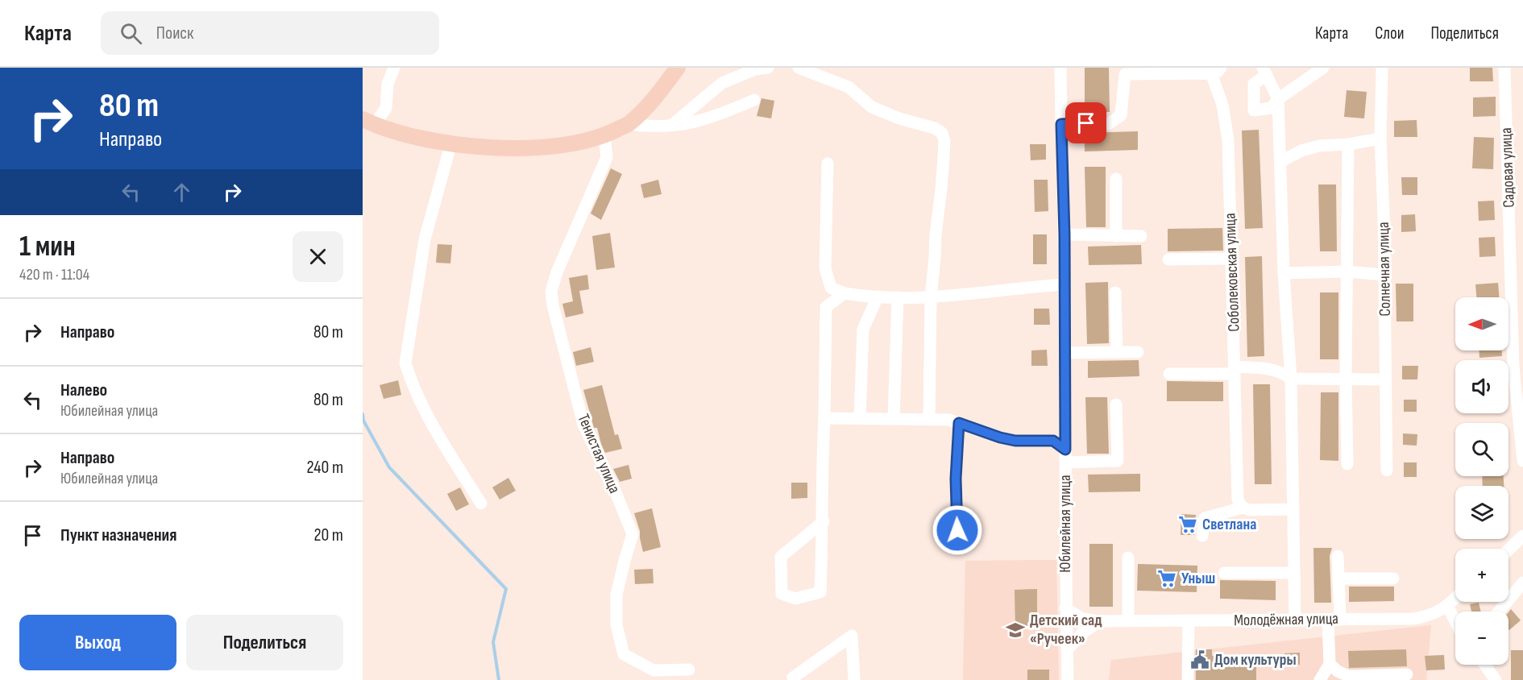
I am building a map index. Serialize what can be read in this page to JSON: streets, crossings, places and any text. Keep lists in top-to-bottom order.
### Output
{
  "streets": {
    "street": [
      "Садовая улица",
      "Солнечная улица",
      "Соболековская улица",
      "Тенистая улица",
      "Юбилейная улица",
      "Молодёжная улица"
    ]
  },
  "crossings": [
    ["Соболековская улица", "Юбилейная улица"],
    ["Юбилейная улица", "Молодёжная улица"]
  ],
  "places": {
    "supermarket": ["Светлана", "Уныш"],
    "school or university": ["Детский сад «Ручеек»"],
    "public building": ["Дом культуры"]
  },
  "north": "left",
  "page": {
    "header": "Карта",
    "search": "Поиск",
    "nav": ["Карта", "Слои", "Поделиться"],
    "turn": ["80 m", "Направо"],
    "heading": ["1 мин", "420 m · 11:04"],
    "list": [
      {
        "name": "Направо",
        "value": "80 m"
      },
      {
        "name": "Налево",
        "note": "Юбилейная улица",
        "value": "80 m"
      },
      {
        "name": "Направо",
        "note": "Юбилейная улица",
        "value": "240 m"
      },
      {
        "name": "Пункт назначения",
        "value": "20 m"
      }
    ],
    "map_buttons": ["+", "−"],
    "buttons": ["Выход", "Поделиться"]
  }
}
